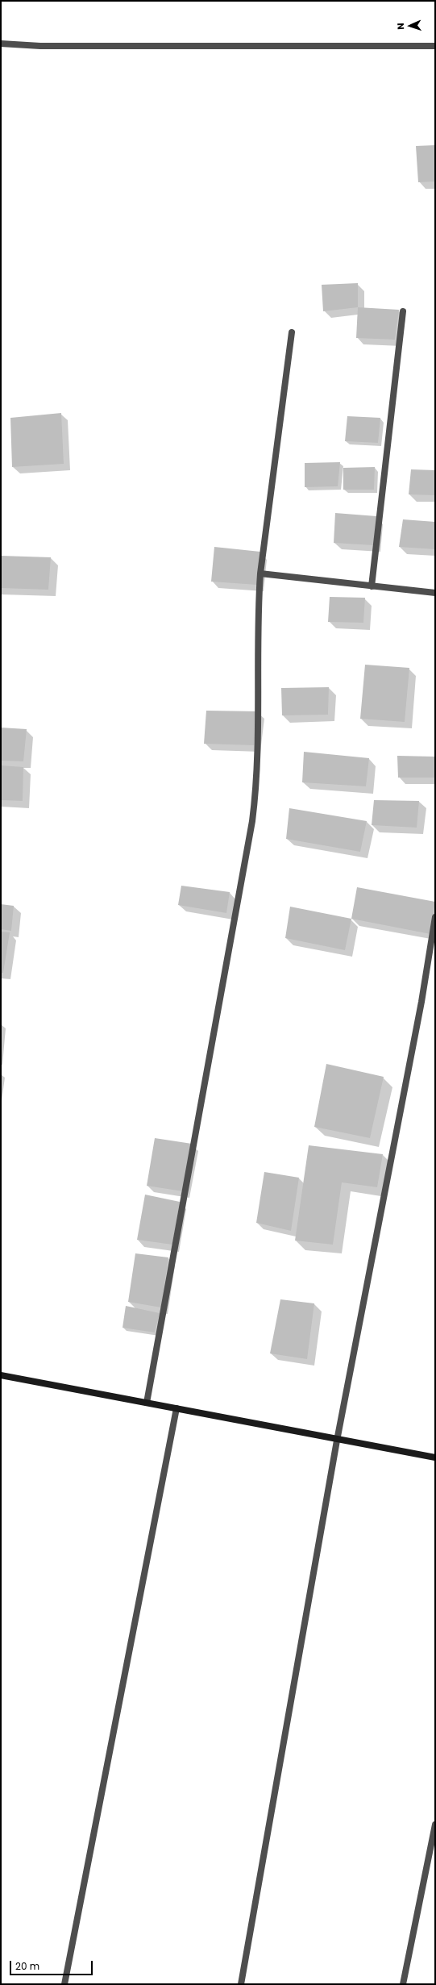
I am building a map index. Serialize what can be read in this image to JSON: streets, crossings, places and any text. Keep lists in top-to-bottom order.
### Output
{
  "scale_bar": "20 m",
  "north": "left"
}
